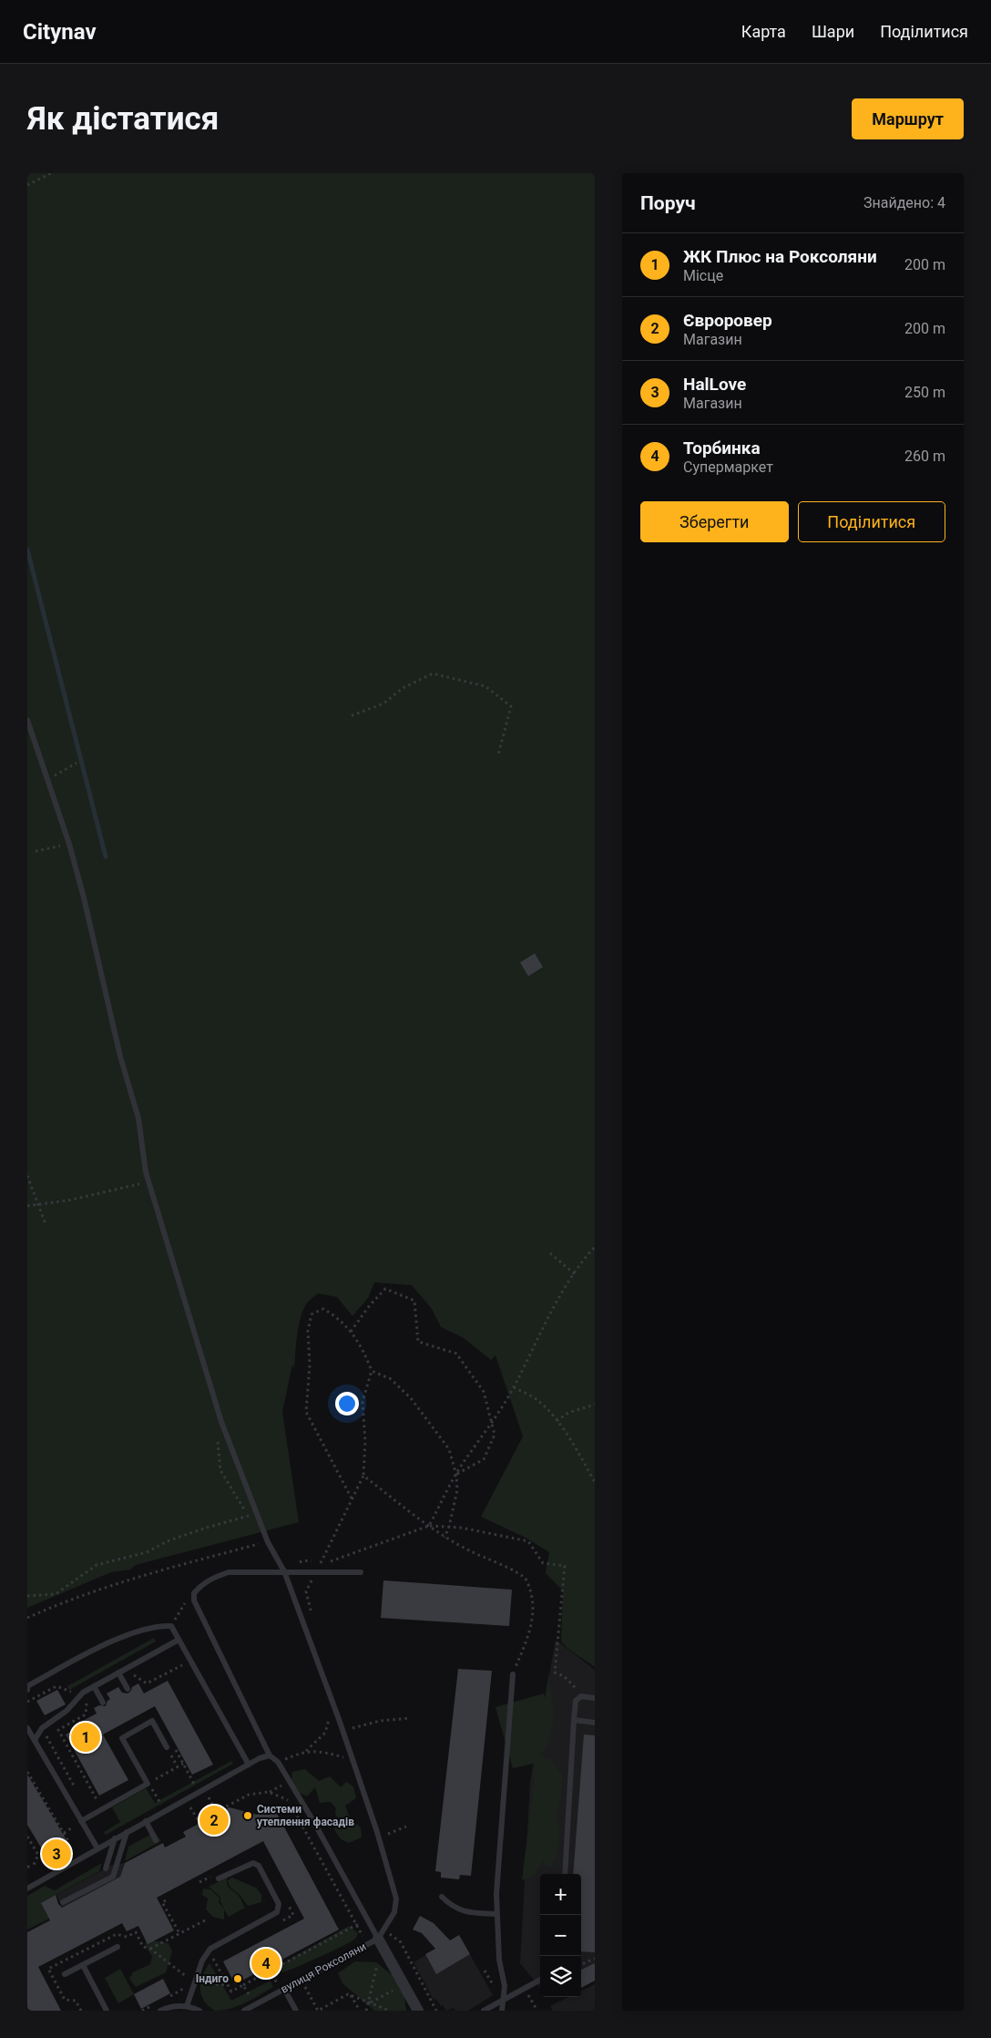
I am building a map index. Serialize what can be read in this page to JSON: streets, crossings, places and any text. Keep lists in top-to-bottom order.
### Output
{
  "streets": {
    "street": ["вулиця Роксоляни"]
  },
  "places": ["Системи утеплення фасадів", "Індиго"],
  "page": {
    "header": "Citynav",
    "nav": ["Карта", "Шари", "Поділитися"],
    "buttons": [
      "Маршрут",
      ["Зберегти", "Поділитися"]
    ],
    "title": "Як дістатися",
    "heading": ["Поруч", "Знайдено: 4"],
    "list": [
      {
        "mark": "1",
        "name": "ЖК Плюс на Роксоляни",
        "note": "Місце",
        "value": "200 m"
      },
      {
        "mark": "2",
        "name": "Євроровер",
        "note": "Магазин",
        "value": "200 m"
      },
      {
        "mark": "3",
        "name": "HalLove",
        "note": "Магазин",
        "value": "250 m"
      },
      {
        "mark": "4",
        "name": "Торбинка",
        "note": "Супермаркет",
        "value": "260 m"
      }
    ],
    "pins": [
      "1",
      "2",
      "3",
      "4"
    ],
    "map_buttons": ["+", "−"]
  }
}
